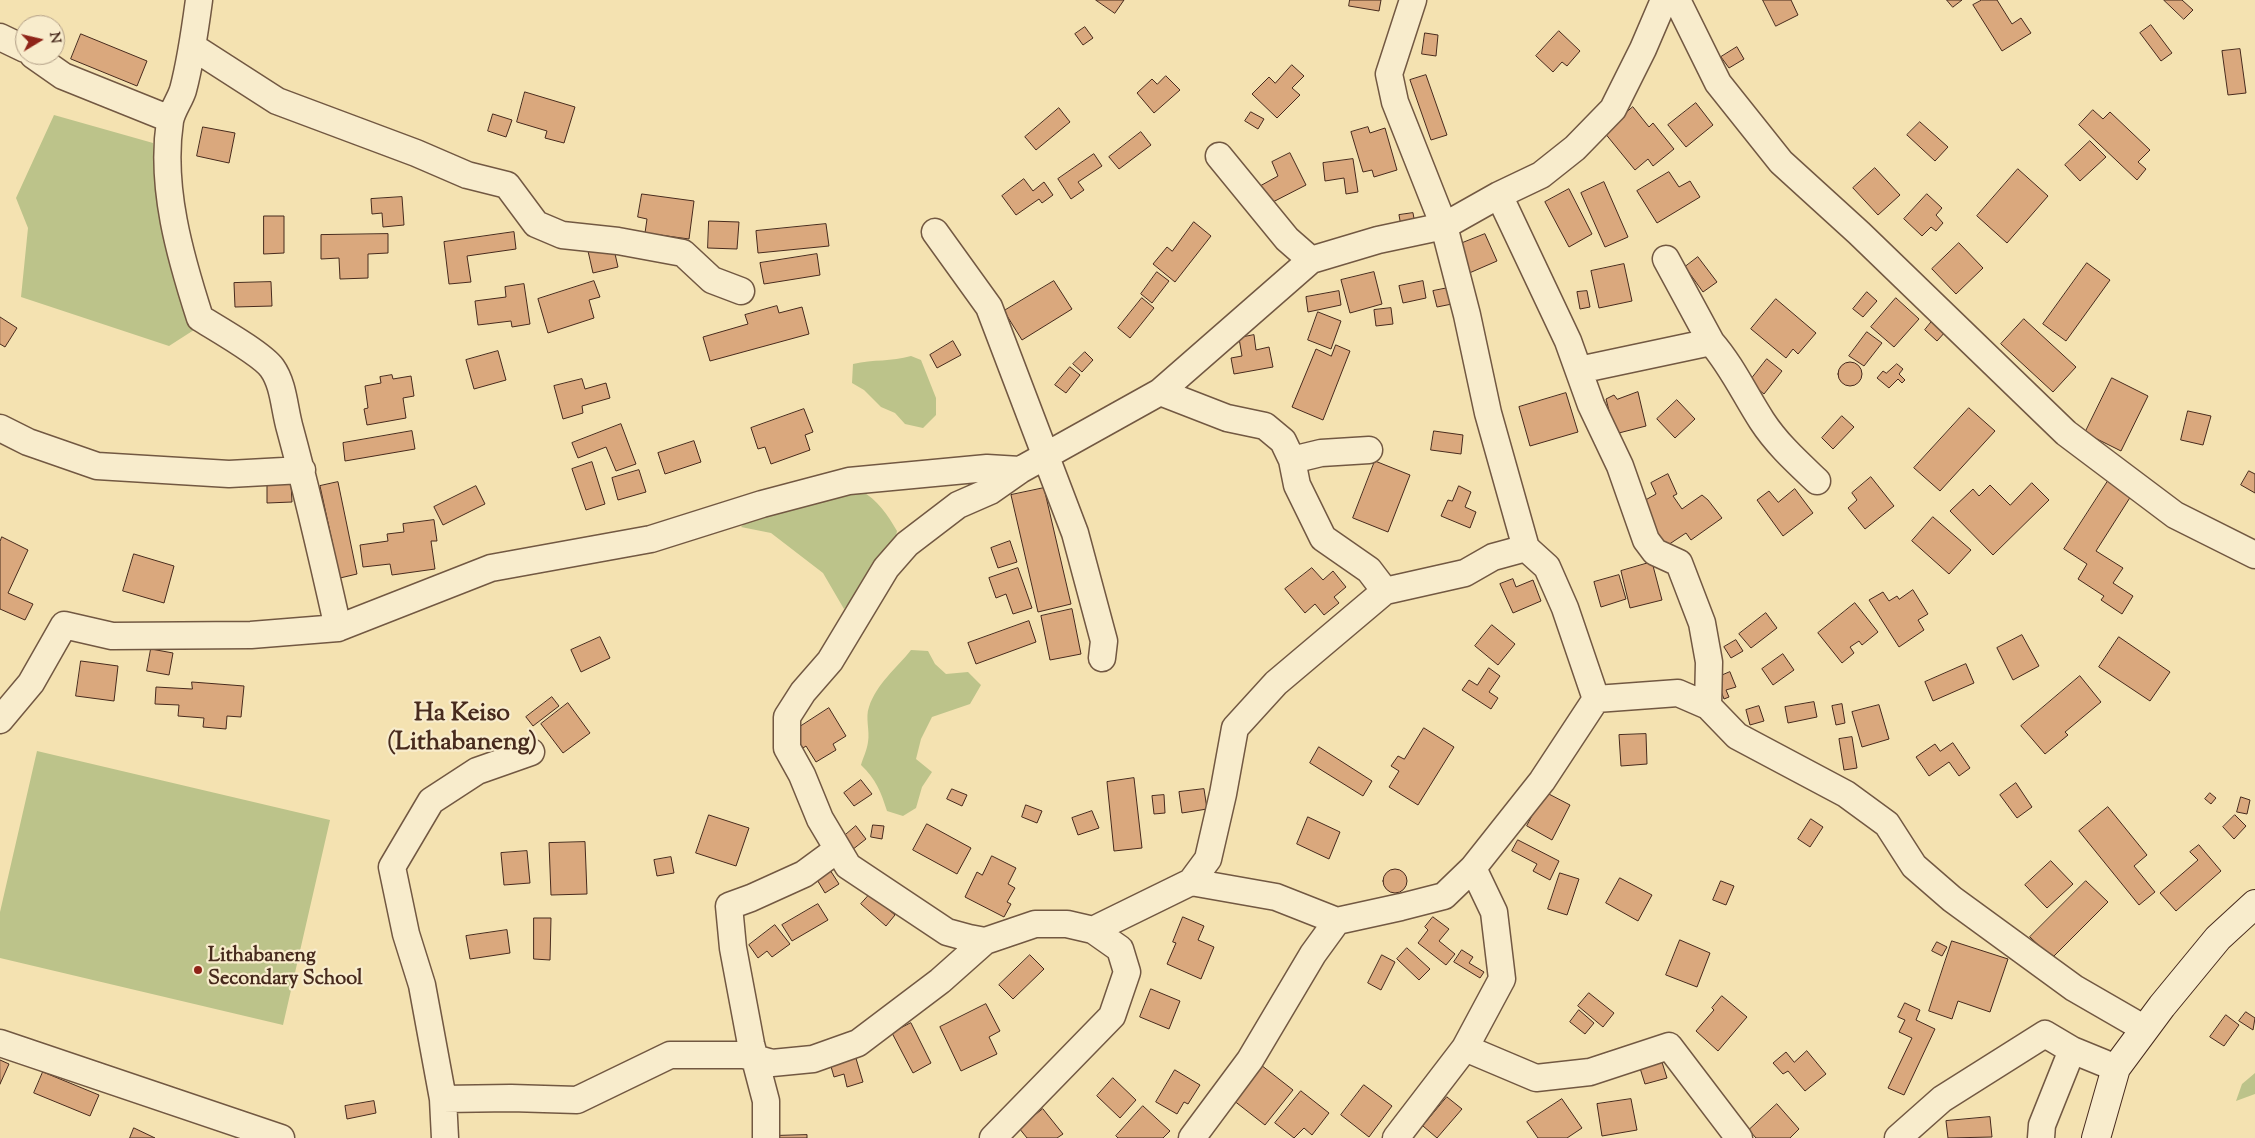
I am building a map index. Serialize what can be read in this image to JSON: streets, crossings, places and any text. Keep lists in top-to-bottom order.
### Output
{
  "districts": ["Ha Keiso (Lithabaneng)"],
  "places": ["Lithabaneng Secondary School"],
  "north": "right"
}
